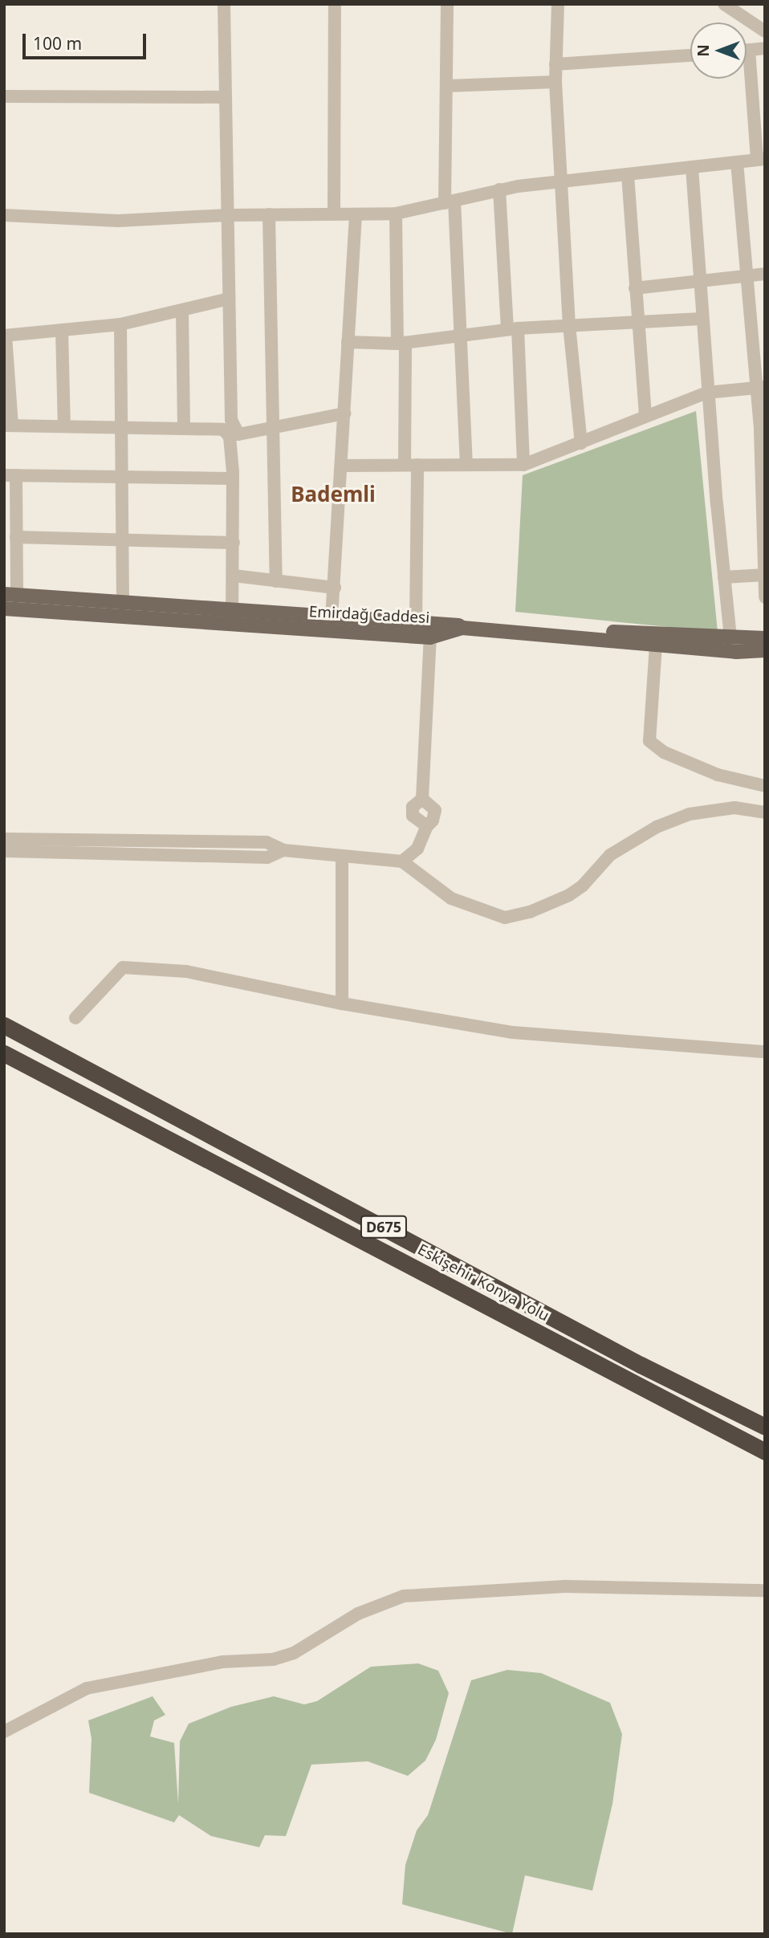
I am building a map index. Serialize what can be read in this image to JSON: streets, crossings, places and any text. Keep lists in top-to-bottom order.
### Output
{
  "streets": {
    "highway": ["D675", "Eskişehir Konya Yolu"],
    "main road": ["Emirdağ Caddesi"]
  },
  "districts": ["Bademli"],
  "scale_bar": "100 m",
  "north": "left"
}
